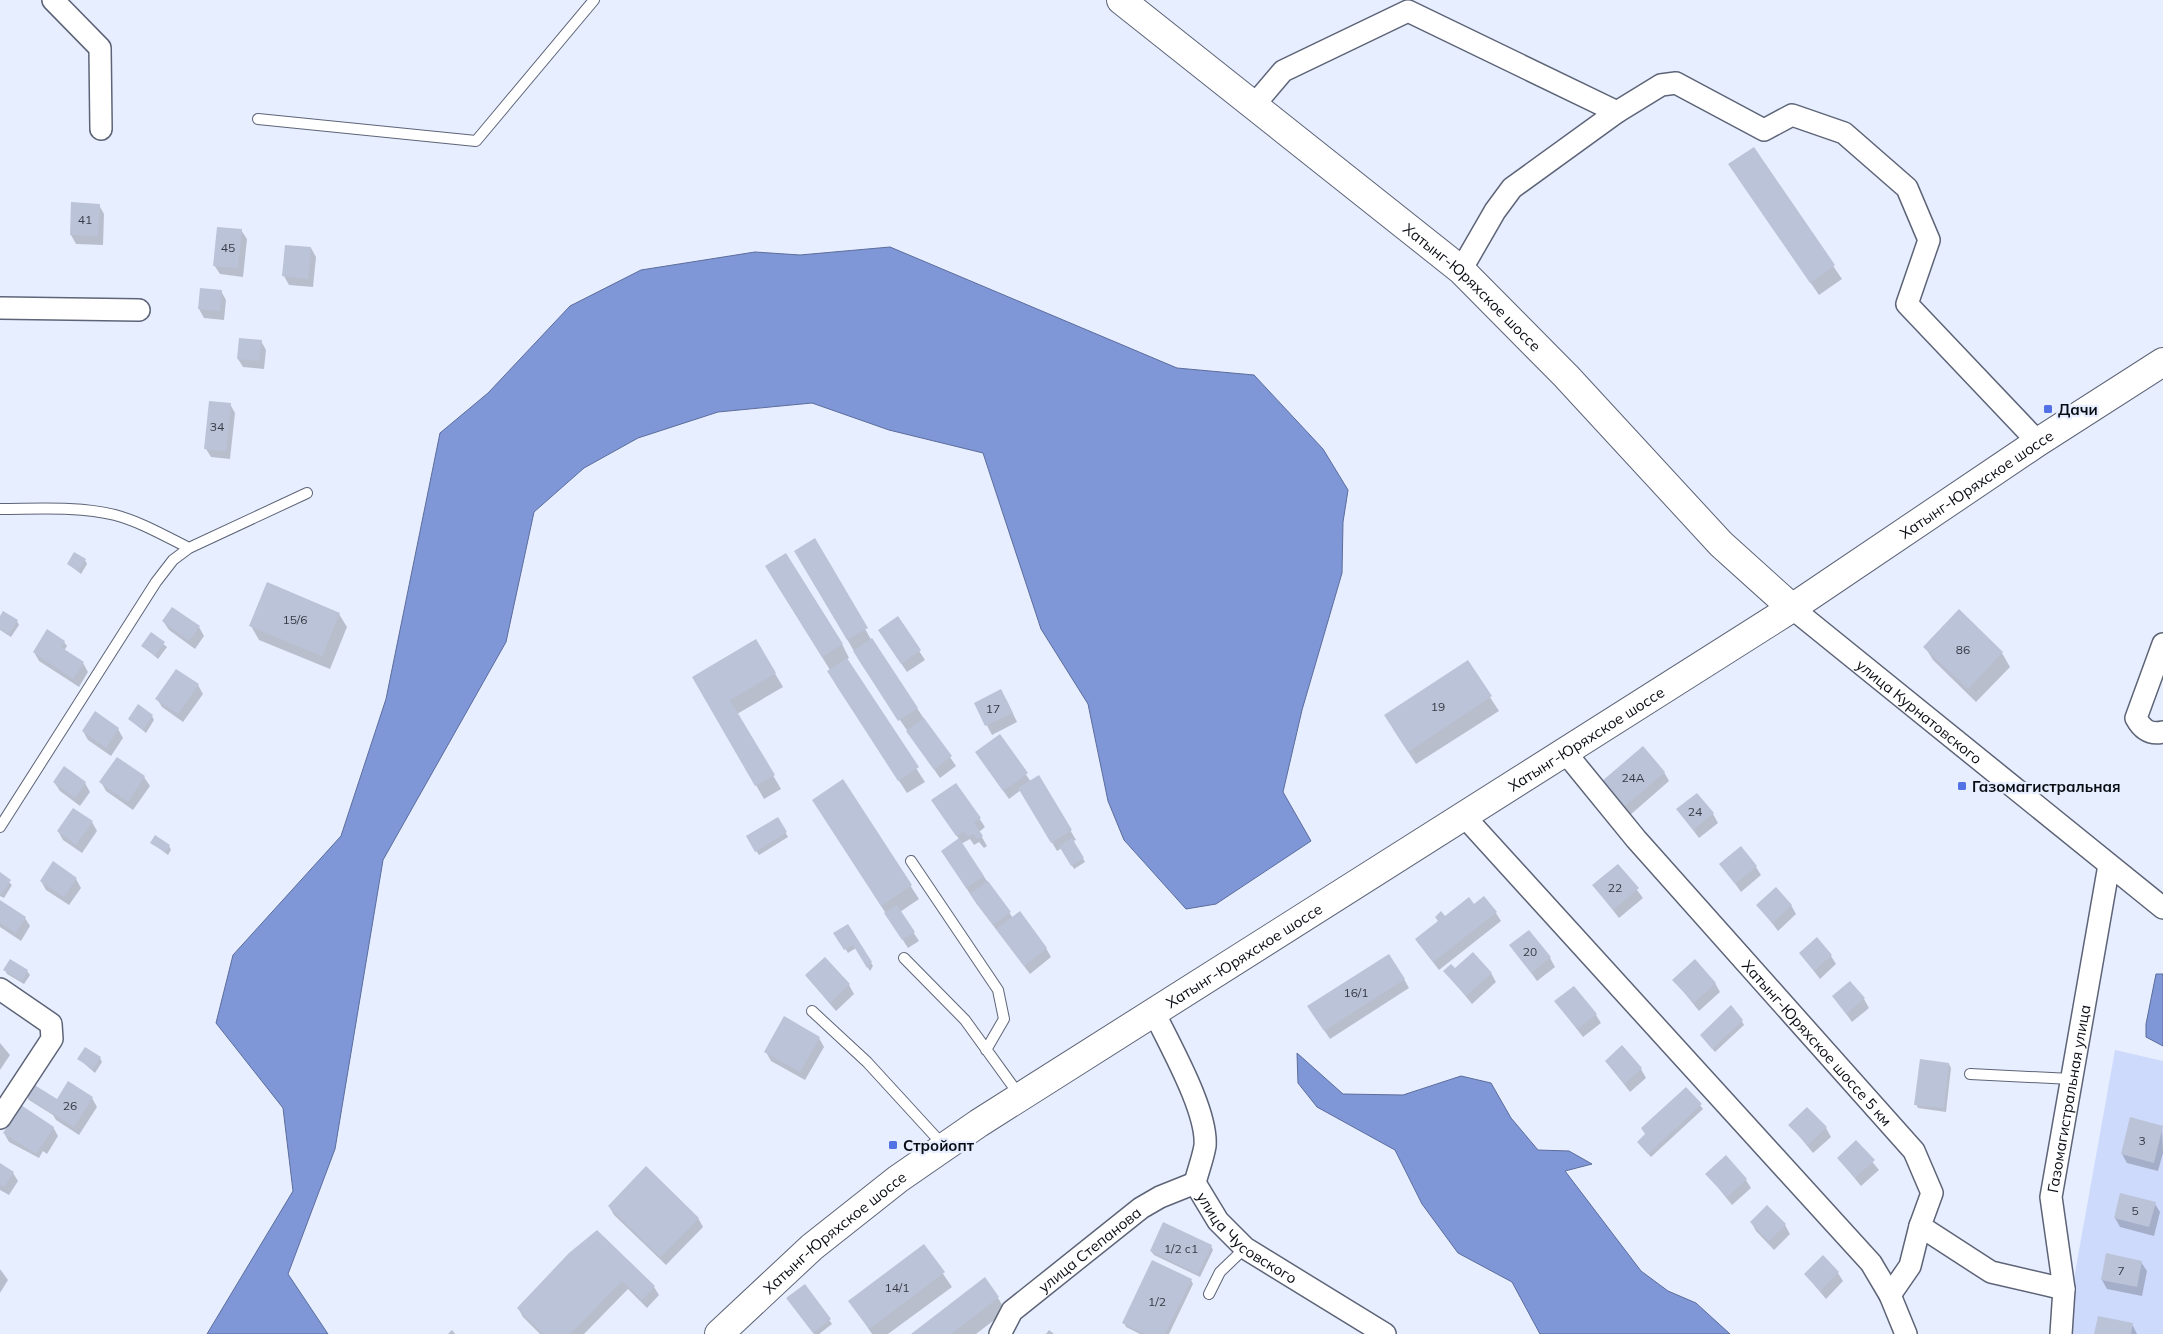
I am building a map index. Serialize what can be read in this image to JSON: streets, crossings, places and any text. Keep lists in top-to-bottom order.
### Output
{
  "streets": {
    "main road": ["Хатынг-Юряхское шоссе"],
    "street": [
      "улица Курнатовского",
      "Хатынг-Юряхское шоссе 5 км",
      "Газомагистральная улица",
      "улица Чусовского",
      "улица Степанова"
    ]
  },
  "crossings": [
    ["Хатынг-Юряхское шоссе", "улица Курнатовского"],
    ["Хатынг-Юряхское шоссе", "Хатынг-Юряхское шоссе 5 км"],
    ["Хатынг-Юряхское шоссе", "улица Чусовского"],
    ["улица Курнатовского", "Газомагистральная улица"],
    ["улица Чусовского", "улица Степанова"]
  ],
  "places": {
    "transit": ["Дачи", "Газомагистральная", "Стройопт"]
  },
  "house_numbers": [
    "41",
    "45",
    "34",
    "15/6",
    "86",
    "19",
    "17",
    "24А",
    "24",
    "22",
    "20",
    "16/1",
    "26",
    "3",
    "5",
    "1/2 с1",
    "7",
    "14/1",
    "1/2"
  ]
}
